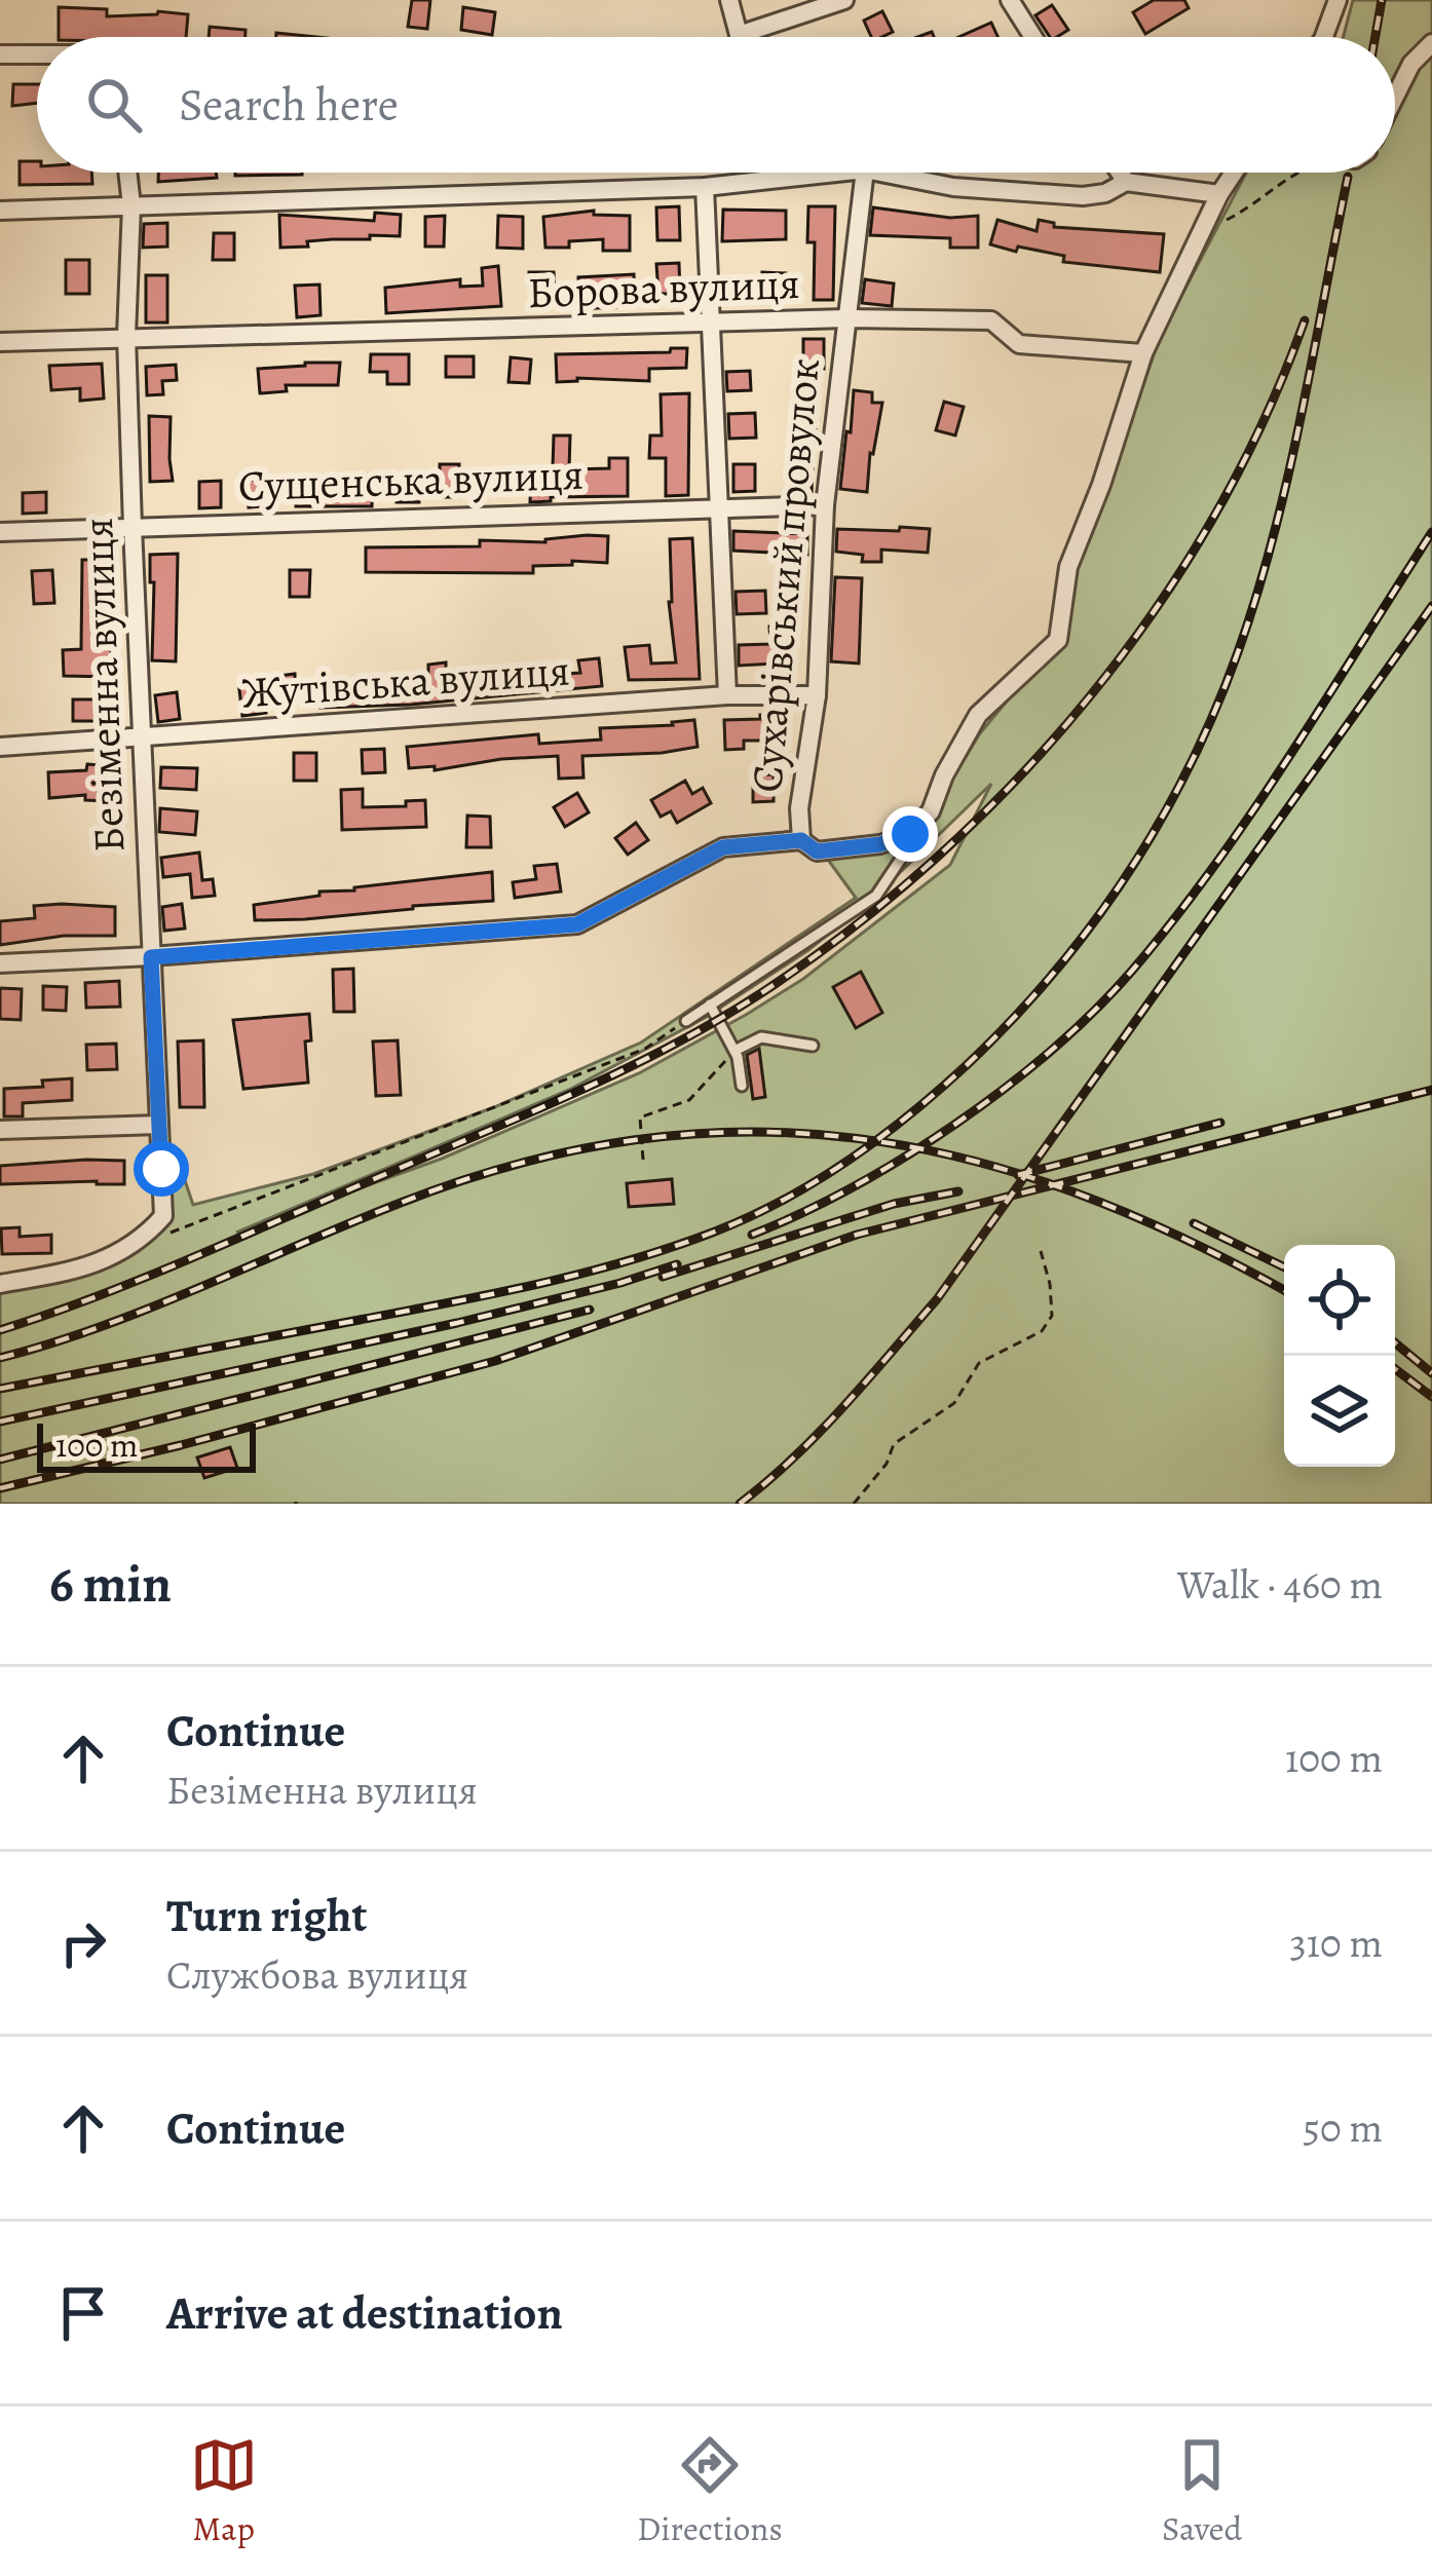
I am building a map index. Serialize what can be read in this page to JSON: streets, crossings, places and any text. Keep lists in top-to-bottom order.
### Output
{
  "streets": {
    "street": [
      "Борова вулиця",
      "Сущенська вулиця",
      "Сухарівський провулок",
      "Жутівська вулиця",
      "Безіменна вулиця"
    ]
  },
  "crossings": [
    ["Борова вулиця", "Сухарівський провулок"],
    ["Борова вулиця", "Безіменна вулиця"],
    ["Сущенська вулиця", "Сухарівський провулок"],
    ["Сущенська вулиця", "Безіменна вулиця"],
    ["Сухарівський провулок", "Жутівська вулиця"],
    ["Жутівська вулиця", "Безіменна вулиця"]
  ],
  "scale_bar": "100 m",
  "page": {
    "search": "Search here",
    "scale": "100 m",
    "heading": ["6 min", "Walk · 460 m"],
    "list": [
      ["Continue", "Безіменна вулиця", "100 m"],
      ["Turn right", "Службова вулиця", "310 m"],
      ["Continue", "50 m"],
      "Arrive at destination"
    ],
    "nav": ["Map", "Directions", "Saved"]
  }
}
